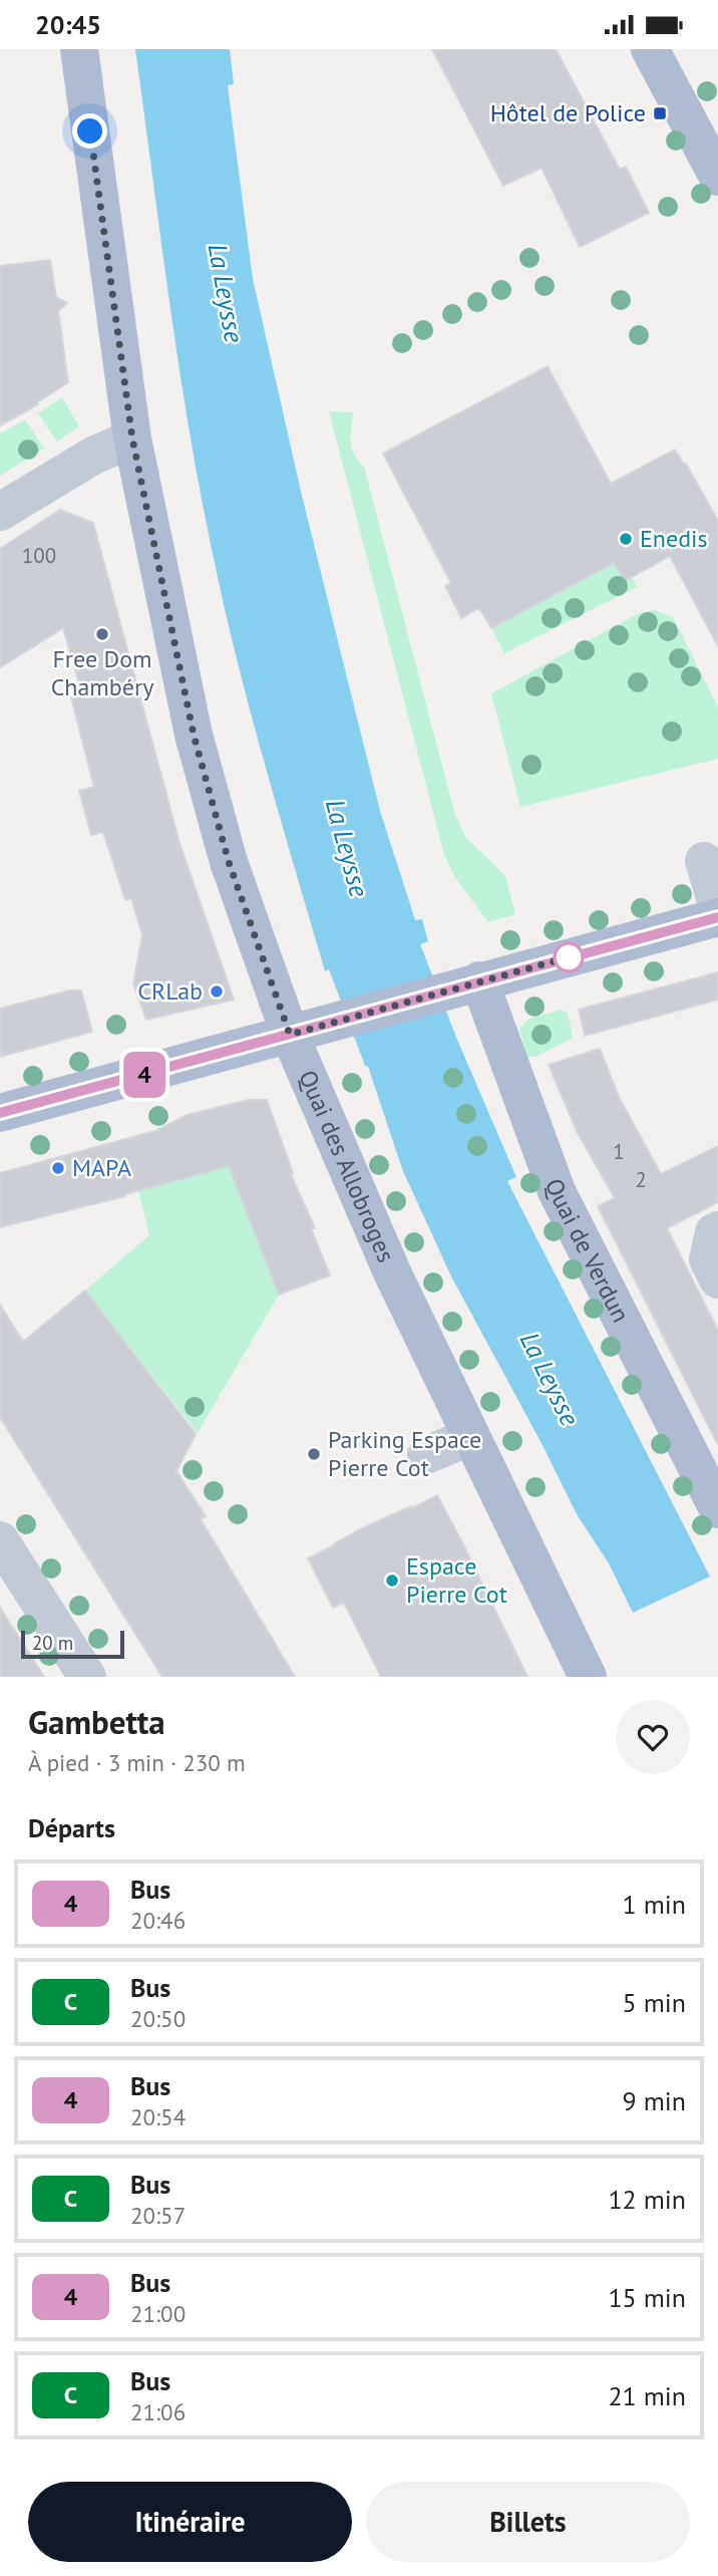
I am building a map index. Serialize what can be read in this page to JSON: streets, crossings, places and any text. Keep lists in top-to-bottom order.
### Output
{
  "streets": {
    "main road": ["Quai des Allobroges", "Quai de Verdun"]
  },
  "water": ["La Leysse"],
  "places": {
    "transit": ["Hôtel de Police"],
    "other": [
      "Enedis",
      "Free Dom Chambéry",
      "CRLab",
      "MAPA",
      "Parking Espace Pierre Cot",
      "Espace Pierre Cot"
    ]
  },
  "lines": ["bus line 4"],
  "house_numbers": ["100", "1", "2"],
  "scale_bar": "20 m",
  "page": {
    "status": "20:45",
    "on_map": "4",
    "scale": "20 m",
    "heading": [
      ["Gambetta", "À pied · 3 min · 230 m"],
      "Départs"
    ],
    "list": [
      {
        "mark": "4",
        "name": "Bus",
        "note": "20:46",
        "value": "1 min"
      },
      {
        "mark": "C",
        "name": "Bus",
        "note": "20:50",
        "value": "5 min"
      },
      {
        "mark": "4",
        "name": "Bus",
        "note": "20:54",
        "value": "9 min"
      },
      {
        "mark": "C",
        "name": "Bus",
        "note": "20:57",
        "value": "12 min"
      },
      {
        "mark": "4",
        "name": "Bus",
        "note": "21:00",
        "value": "15 min"
      },
      {
        "mark": "C",
        "name": "Bus",
        "note": "21:06",
        "value": "21 min"
      }
    ],
    "buttons": ["Itinéraire", "Billets"]
  }
}
